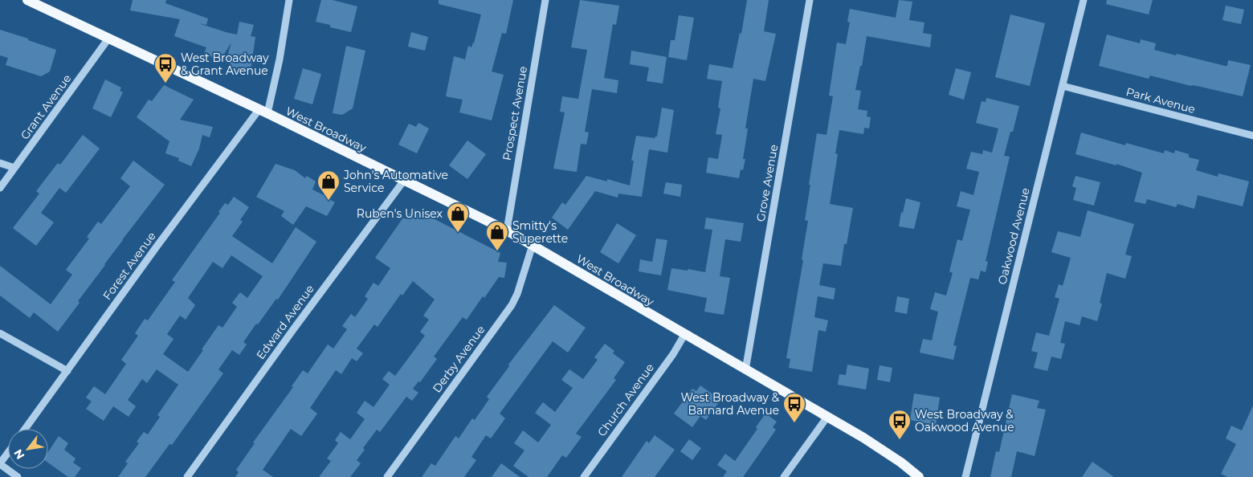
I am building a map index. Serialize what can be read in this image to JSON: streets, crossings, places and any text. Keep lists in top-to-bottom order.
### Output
{
  "streets": {
    "main road": ["West Broadway"],
    "street": [
      "Park Avenue",
      "Grant Avenue",
      "Prospect Avenue",
      "Grove Avenue",
      "Oakwood Avenue",
      "Forest Avenue",
      "Edward Avenue",
      "Derby Avenue",
      "Church Avenue"
    ]
  },
  "crossings": [
    ["Park Avenue", "Oakwood Avenue"],
    ["Grant Avenue", "West Broadway"],
    ["Prospect Avenue", "West Broadway"],
    ["West Broadway", "Grove Avenue"],
    ["West Broadway", "Forest Avenue"],
    ["West Broadway", "Edward Avenue"],
    ["West Broadway", "Derby Avenue"],
    ["West Broadway", "Church Avenue"]
  ],
  "places": {
    "bus stop": ["West Broadway & Grant Avenue", "West Broadway & Barnard Avenue", "West Broadway & Oakwood Avenue"],
    "shop": ["John's Automative Service", "Ruben's Unisex", "Smitty's Superette"]
  },
  "north": "bottom left"
}
